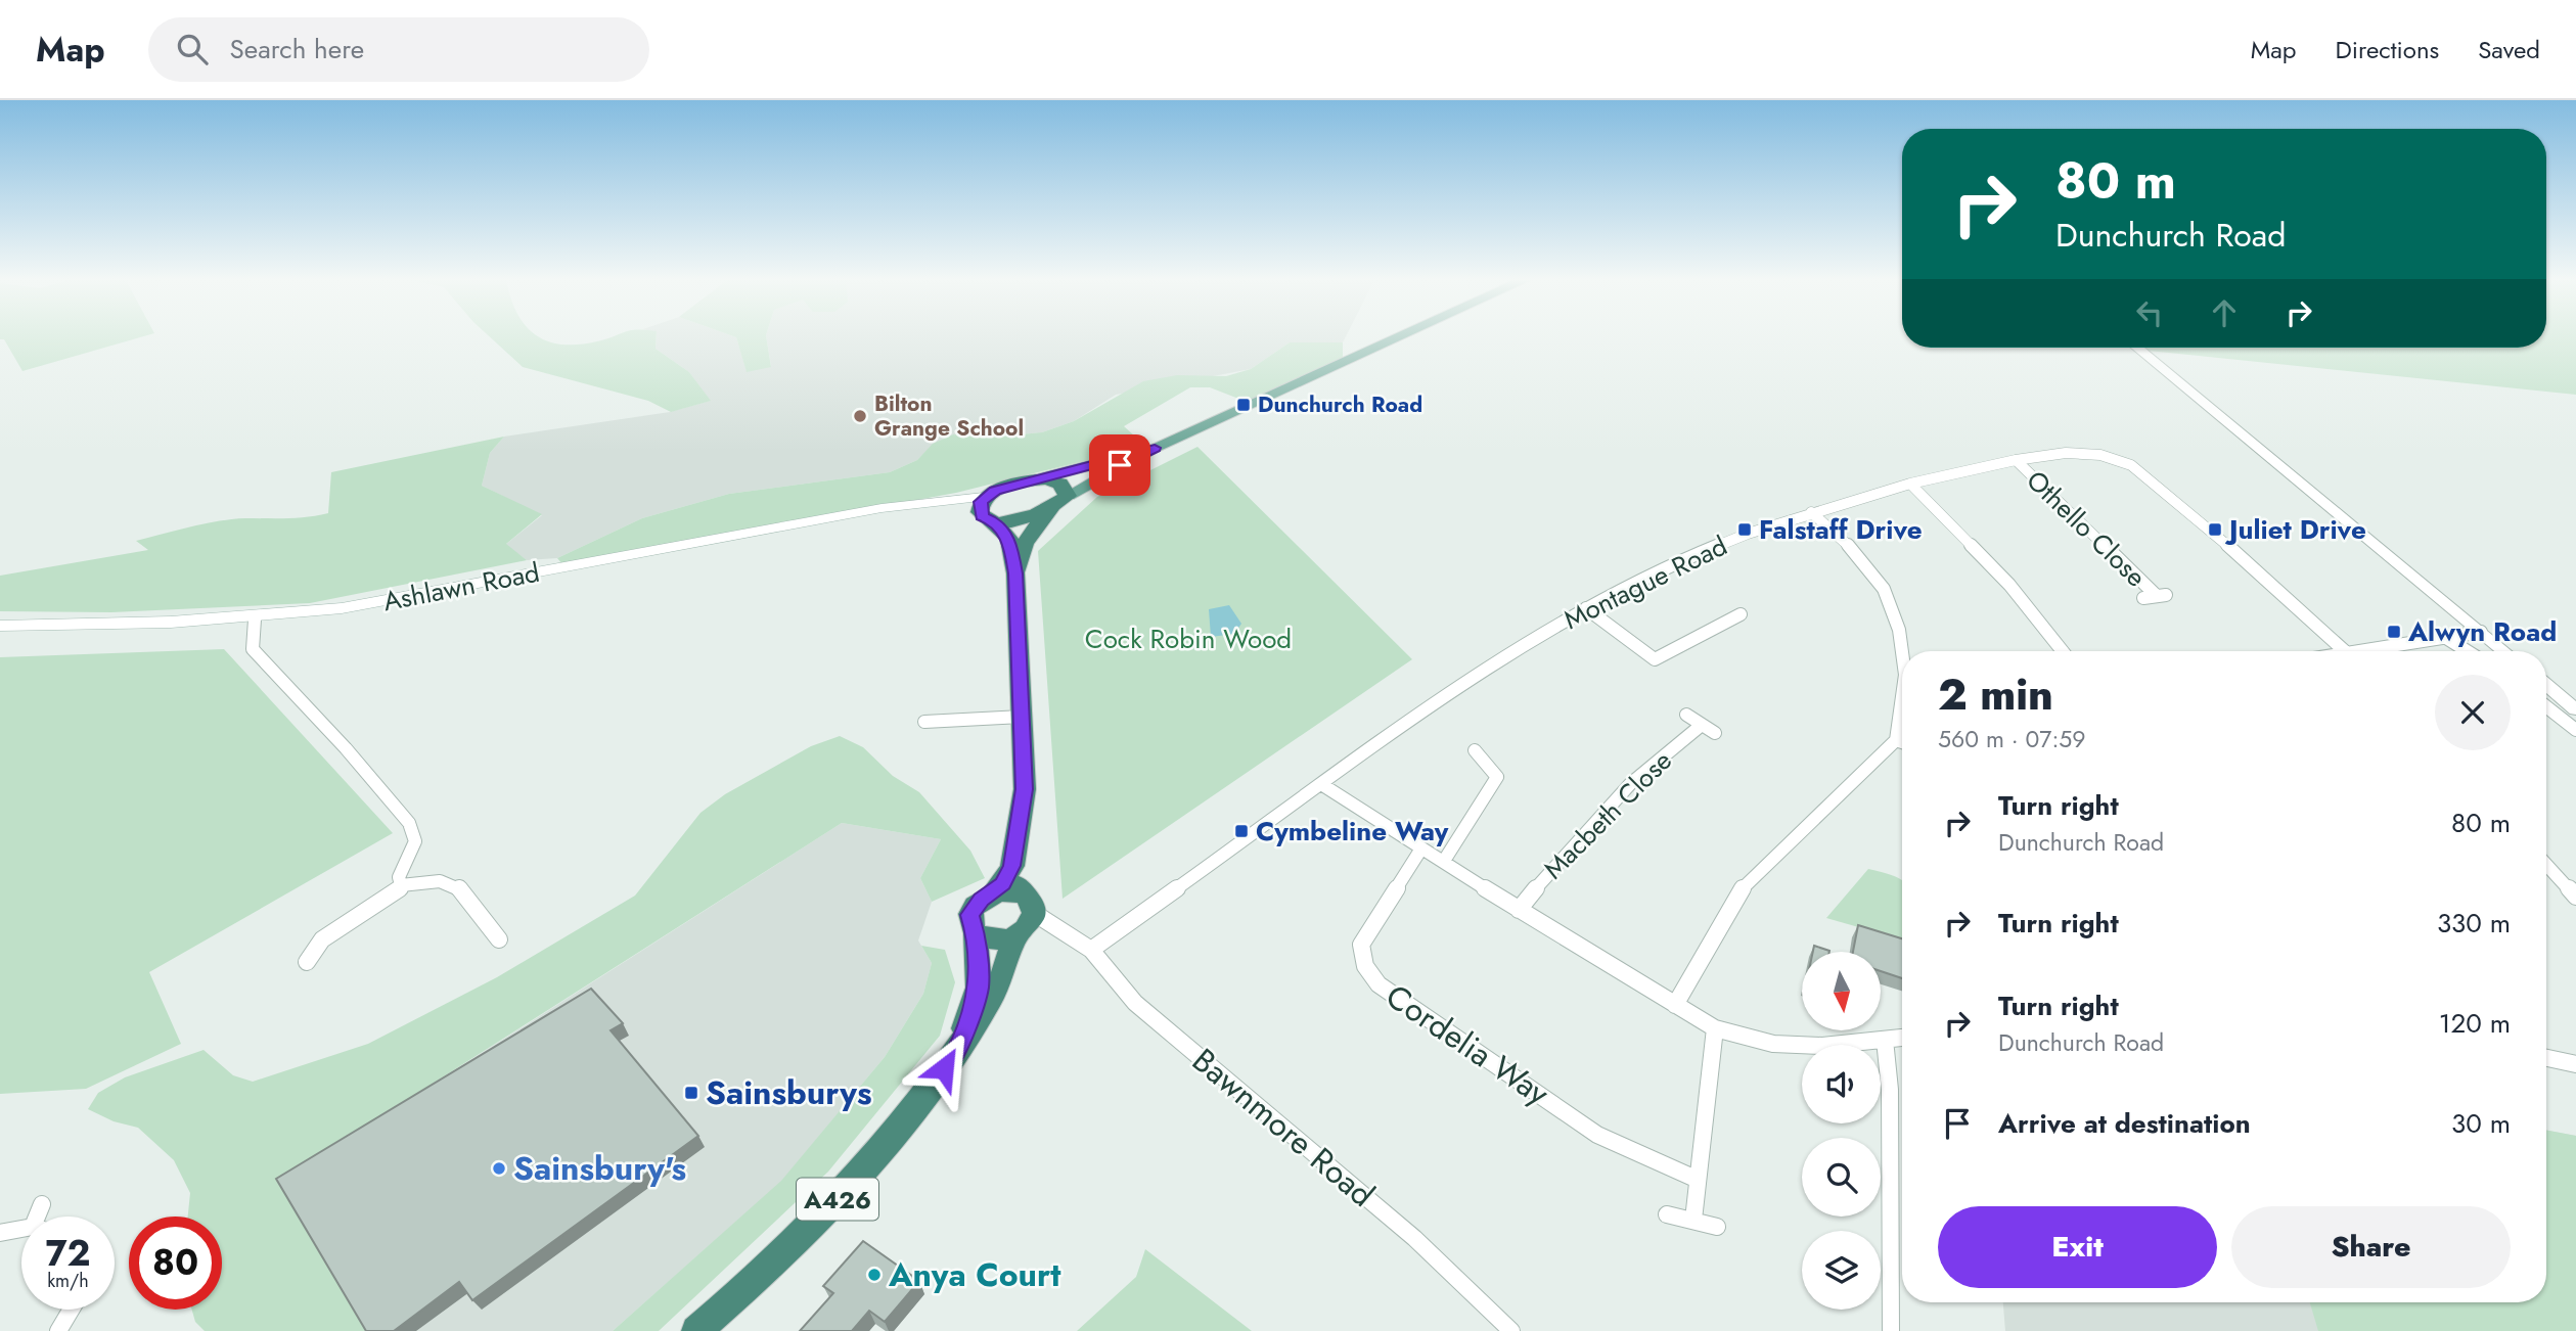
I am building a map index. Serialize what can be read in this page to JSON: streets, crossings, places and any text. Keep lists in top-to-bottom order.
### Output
{
  "streets": {
    "highway": ["A426"],
    "main road": ["Ashlawn Road"],
    "street": [
      "Othello Close",
      "Montague Road",
      "Macbeth Close",
      "Cordelia Way",
      "Bawnmore Road"
    ]
  },
  "crossings": [
    ["Othello Close", "Montague Road"],
    ["Montague Road", "Bawnmore Road"],
    ["Ashlawn Road", "A426"],
    ["Bawnmore Road", "A426"]
  ],
  "parks": ["Cock Robin Wood"],
  "places": {
    "transit": [
      "Dunchurch Road",
      "Falstaff Drive",
      "Juliet Drive",
      "Alwyn Road",
      "Cymbeline Way",
      "Sainsburys"
    ],
    "other": ["Bilton Grange School", "Sainsbury's", "Anya Court"]
  },
  "north": "bottom",
  "page": {
    "header": "Map",
    "search": "Search here",
    "nav": ["Map", "Directions", "Saved"],
    "turn": ["80 m", "Dunchurch Road"],
    "heading": ["2 min", "560 m · 07:59"],
    "list": [
      {
        "name": "Turn right",
        "note": "Dunchurch Road",
        "value": "80 m"
      },
      {
        "name": "Turn right",
        "value": "330 m"
      },
      {
        "name": "Turn right",
        "note": "Dunchurch Road",
        "value": "120 m"
      },
      {
        "name": "Arrive at destination",
        "value": "30 m"
      }
    ],
    "buttons": ["Exit", "Share"],
    "speed": "72 km/h",
    "limit": "80"
  }
}
